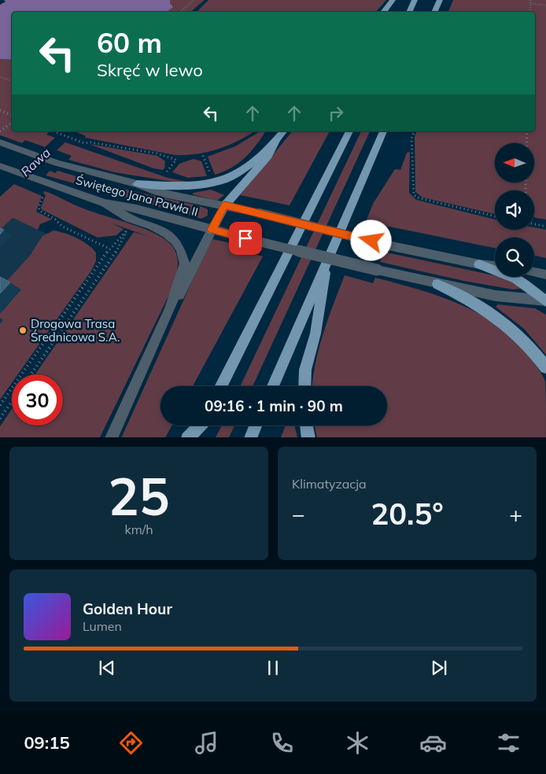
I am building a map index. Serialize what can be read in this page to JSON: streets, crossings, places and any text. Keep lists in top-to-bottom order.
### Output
{
  "streets": {
    "street": ["Świętego Jana Pawła II"]
  },
  "water": ["Rawa"],
  "places": ["Drogowa Trasa Średnicowa S.A."],
  "north": "left",
  "page": {
    "turn": ["60 m", "Skręć w lewo"],
    "limit": "30",
    "trip": "09:16 · 1 min · 90 m",
    "tile": [
      ["25", "km/h"],
      "Klimatyzacja"
    ],
    "heat": ["−", "20.5°", "+"],
    "song": ["Golden Hour", "Lumen"],
    "tabs": "09:15"
  }
}
